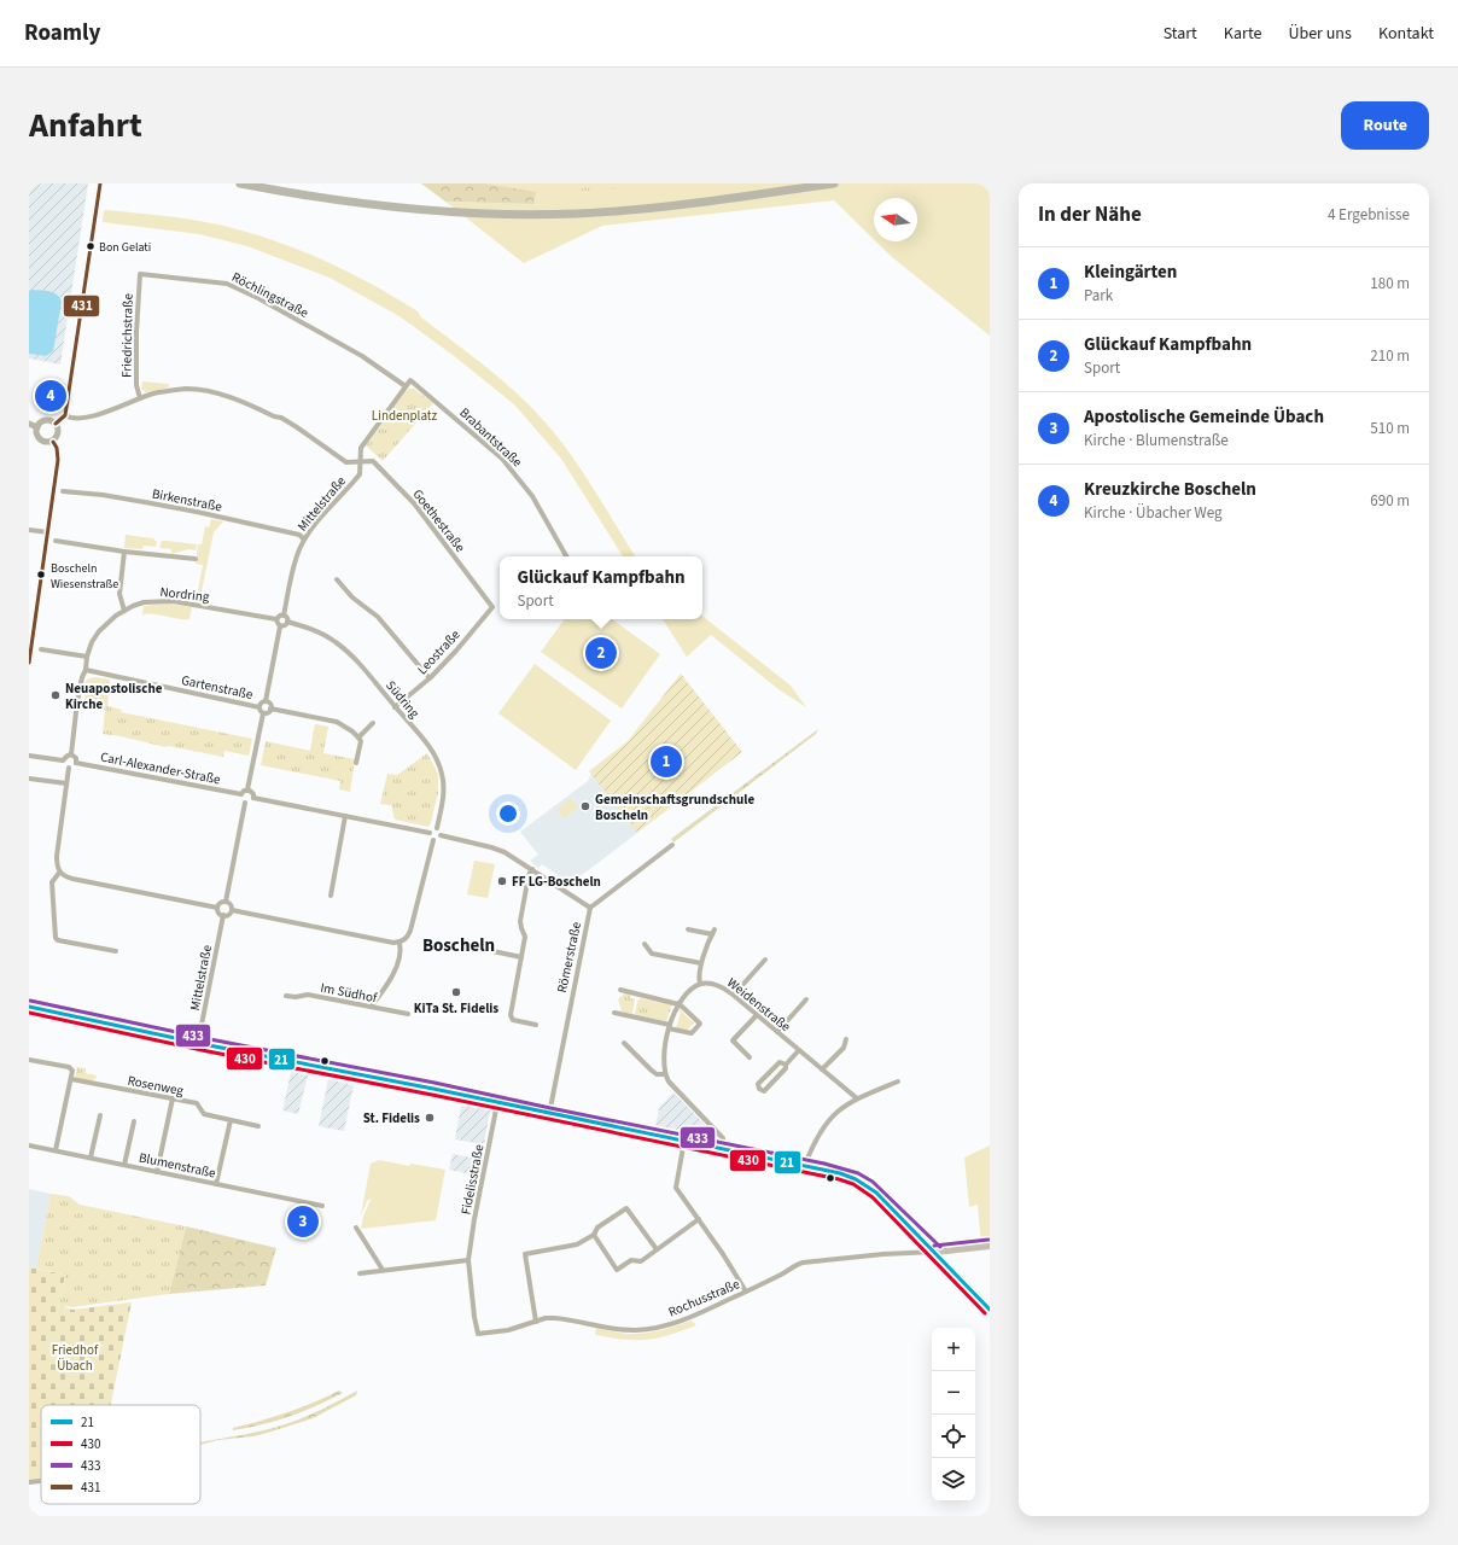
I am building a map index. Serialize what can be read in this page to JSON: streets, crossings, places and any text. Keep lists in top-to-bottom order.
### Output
{
  "streets": {
    "street": [
      "Röchlingstraße",
      "Friedrichstraße",
      "Brabantstraße",
      "Birkenstraße",
      "Mittelstraße",
      "Goethestraße",
      "Nordring",
      "Leostraße",
      "Gartenstraße",
      "Südring",
      "Carl-Alexander-Straße",
      "Römerstraße",
      "Im Südhof",
      "Weidenstraße",
      "Rosenweg",
      "Blumenstraße",
      "Fidelisstraße",
      "Rochusstraße"
    ]
  },
  "crossings": [
    ["Röchlingstraße", "Friedrichstraße"],
    ["Röchlingstraße", "Brabantstraße"],
    ["Friedrichstraße", "Goethestraße"],
    ["Birkenstraße", "Mittelstraße"],
    ["Mittelstraße", "Goethestraße"],
    ["Mittelstraße", "Nordring"],
    ["Mittelstraße", "Südring"],
    ["Goethestraße", "Leostraße"],
    ["Nordring", "Gartenstraße"],
    ["Nordring", "Südring"],
    ["Nordring", "Carl-Alexander-Straße"],
    ["Leostraße", "Südring"],
    ["Fidelisstraße", "Rochusstraße"]
  ],
  "districts": ["Boscheln"],
  "parks": ["Lindenplatz", "Friedhof Übach"],
  "places": [
    "Bon Gelati",
    "Boscheln Wiesenstraße",
    "Neuapostolische Kirche",
    "Gemeinschaftsgrundschule Boscheln",
    "FF LG-Boscheln",
    "KiTa St. Fidelis",
    "St. Fidelis"
  ],
  "lines": [
    "transit line 431",
    "transit line 433",
    "transit line 21",
    "transit line 430"
  ],
  "legend": [
    "21",
    "430",
    "433",
    "431"
  ],
  "north": "left",
  "page": {
    "header": "Roamly",
    "nav": [
      "Start",
      "Karte",
      "Über uns",
      "Kontakt"
    ],
    "title": "Anfahrt",
    "buttons": "Route",
    "heading": ["In der Nähe", "4 Ergebnisse"],
    "list": [
      {
        "mark": "1",
        "name": "Kleingärten",
        "note": "Park",
        "value": "180 m"
      },
      {
        "mark": "2",
        "name": "Glückauf Kampfbahn",
        "note": "Sport",
        "value": "210 m"
      },
      {
        "mark": "3",
        "name": "Apostolische Gemeinde Übach",
        "note": "Kirche · Blumenstraße",
        "value": "510 m"
      },
      {
        "mark": "4",
        "name": "Kreuzkirche Boscheln",
        "note": "Kirche · Übacher Weg",
        "value": "690 m"
      }
    ],
    "pins": [
      "4",
      "2",
      "1",
      "3"
    ],
    "popup": ["Glückauf Kampfbahn", "Sport"],
    "map_buttons": ["+", "−"]
  }
}
